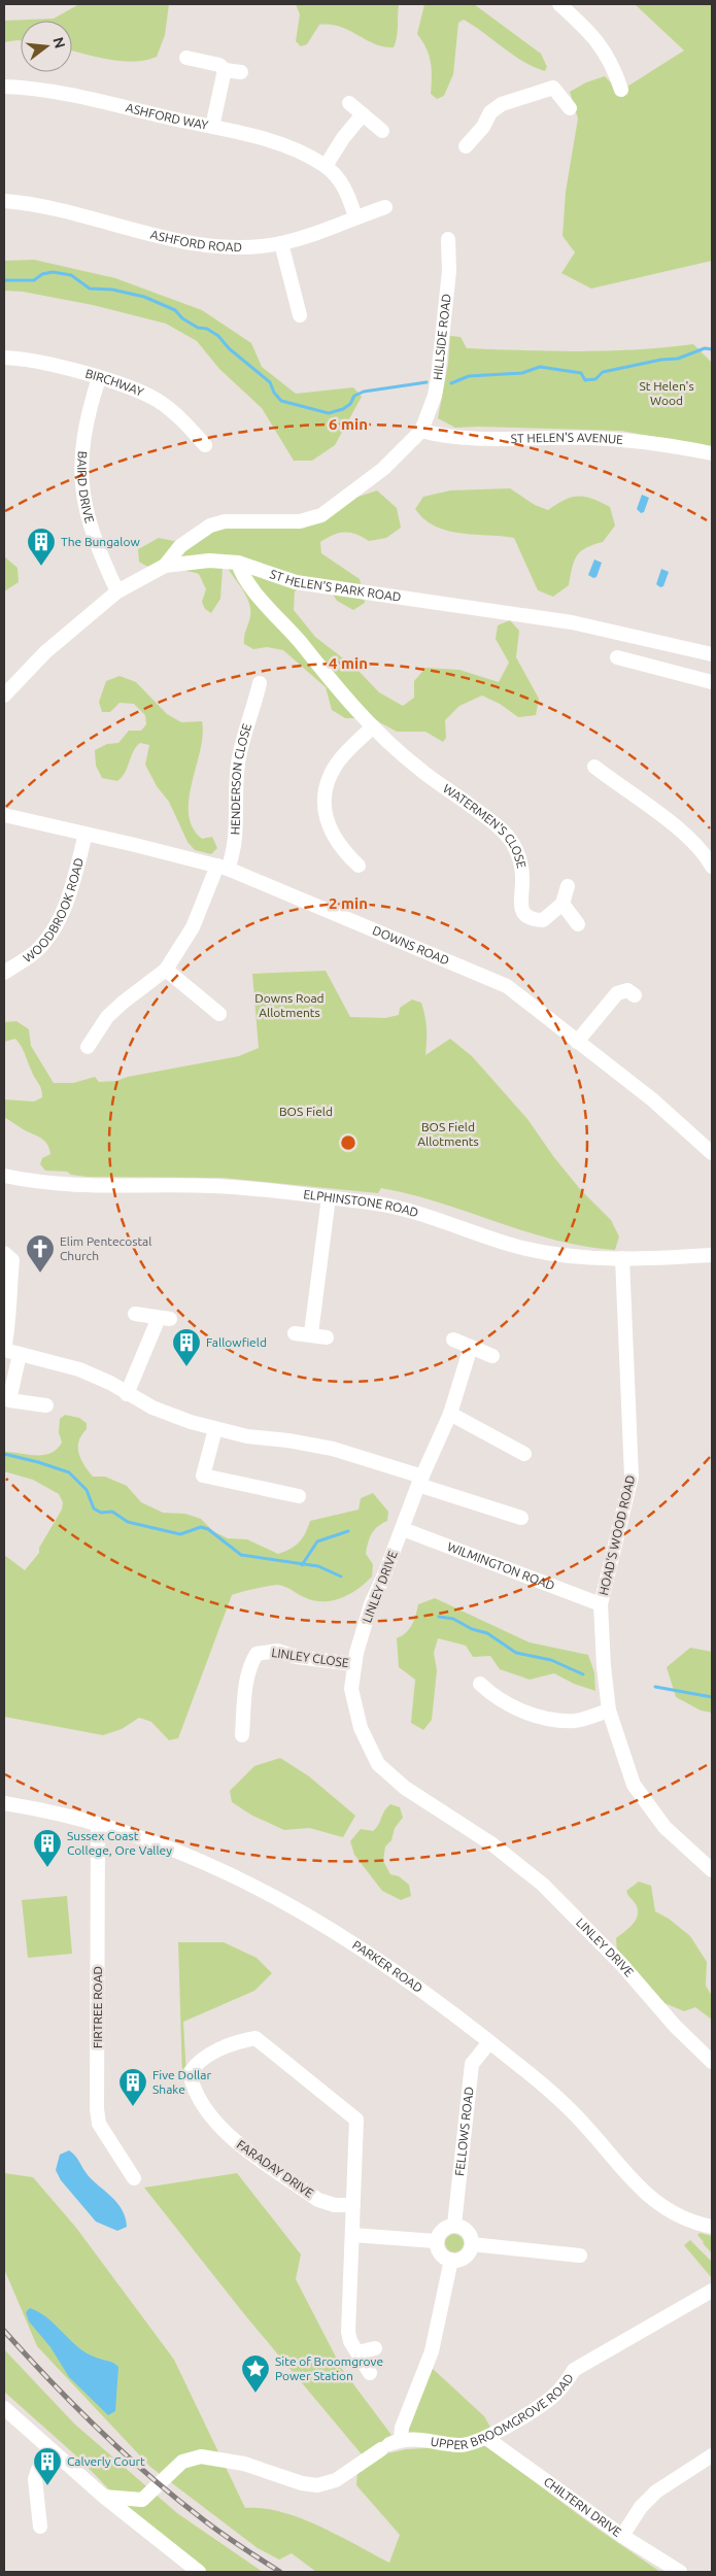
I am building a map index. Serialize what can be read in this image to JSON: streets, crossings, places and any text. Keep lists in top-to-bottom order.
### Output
{
  "streets": {
    "street": [
      "ASHFORD WAY",
      "ASHFORD ROAD",
      "HILLSIDE ROAD",
      "BIRCHWAY",
      "ST HELEN'S AVENUE",
      "BAIRD DRIVE",
      "ST HELEN'S PARK ROAD",
      "HENDERSON CLOSE",
      "WATERMEN'S CLOSE",
      "WOODBROOK ROAD",
      "DOWNS ROAD",
      "ELPHINSTONE ROAD",
      "HOAD'S WOOD ROAD",
      "WILMINGTON ROAD",
      "LINLEY DRIVE",
      "LINLEY CLOSE",
      "PARKER ROAD",
      "FIRTREE ROAD",
      "FELLOWS ROAD",
      "FARADAY DRIVE",
      "UPPER BROOMGROVE ROAD",
      "CHILTERN DRIVE"
    ]
  },
  "crossings": [
    ["ASHFORD WAY", "ASHFORD ROAD"],
    ["HILLSIDE ROAD", "ST HELEN'S AVENUE"],
    ["BIRCHWAY", "BAIRD DRIVE"],
    ["BAIRD DRIVE", "ST HELEN'S PARK ROAD"],
    ["ST HELEN'S PARK ROAD", "WATERMEN'S CLOSE"],
    ["HENDERSON CLOSE", "DOWNS ROAD"],
    ["WOODBROOK ROAD", "DOWNS ROAD"],
    ["ELPHINSTONE ROAD", "HOAD'S WOOD ROAD"],
    ["HOAD'S WOOD ROAD", "WILMINGTON ROAD"],
    ["WILMINGTON ROAD", "LINLEY DRIVE"],
    ["LINLEY DRIVE", "LINLEY CLOSE"],
    ["PARKER ROAD", "FIRTREE ROAD"],
    ["PARKER ROAD", "FELLOWS ROAD"],
    ["UPPER BROOMGROVE ROAD", "CHILTERN DRIVE"]
  ],
  "parks": [
    "St Helen's Wood",
    "Downs Road Allotments",
    "BOS Field",
    "BOS Field Allotments"
  ],
  "places": {
    "building": [
      "The Bungalow",
      "Fallowfield",
      "Sussex Coast College, Ore Valley",
      "Five Dollar Shake",
      "Calverly Court"
    ],
    "church": ["Elim Pentecostal Church"],
    "place": ["Site of Broomgrove Power Station"]
  },
  "north": "right",
  "rings": ["6 min", "4 min", "2 min"]
}
